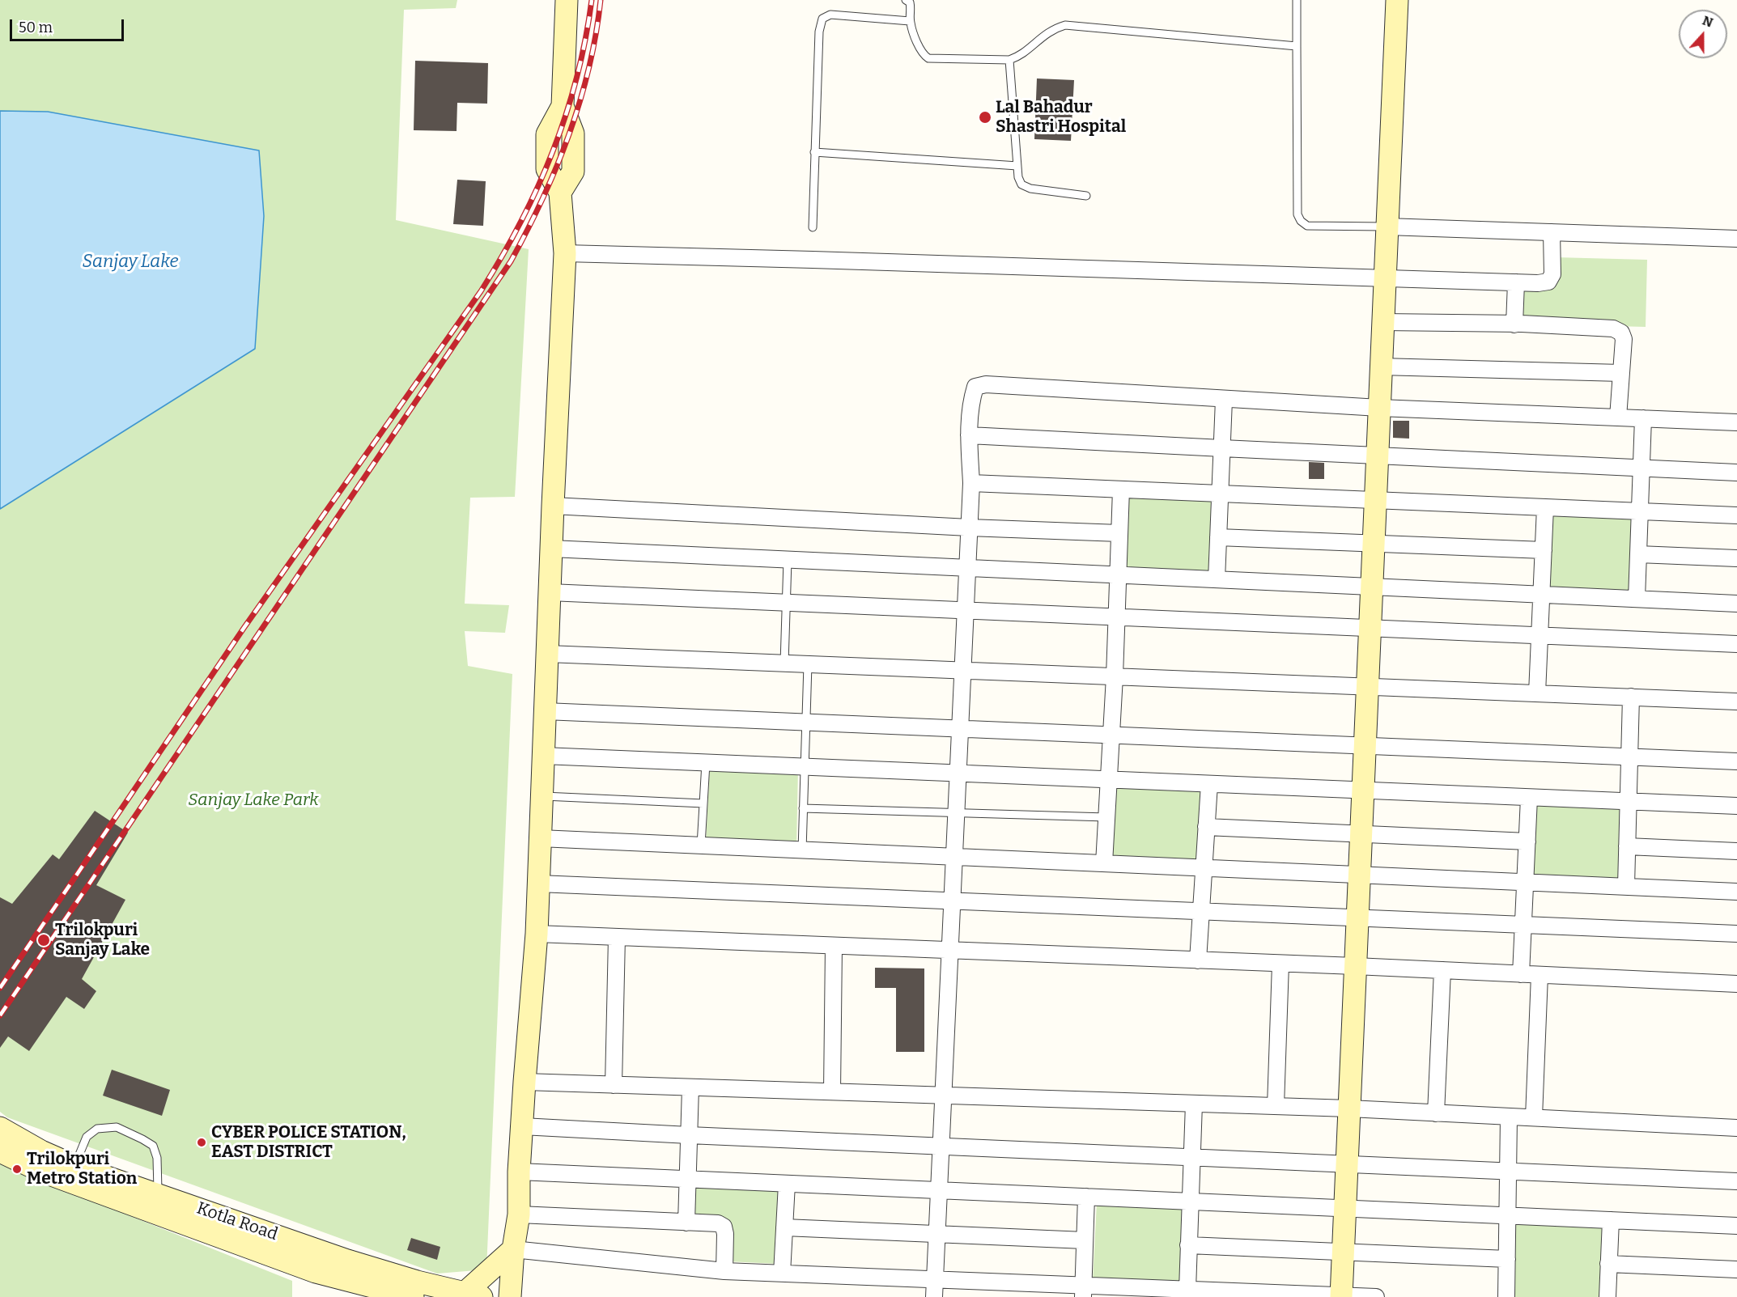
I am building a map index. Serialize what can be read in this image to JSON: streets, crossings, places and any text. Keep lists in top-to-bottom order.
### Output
{
  "streets": {
    "street": ["Kotla Road"]
  },
  "water": ["Sanjay Lake"],
  "parks": ["Sanjay Lake Park"],
  "places": [
    "Lal Bahadur Shastri Hospital",
    "Trilokpuri Sanjay Lake",
    "CYBER POLICE STATION, EAST DISTRICT",
    "Trilokpuri Metro Station"
  ],
  "scale_bar": "50 m",
  "north": "top"
}
